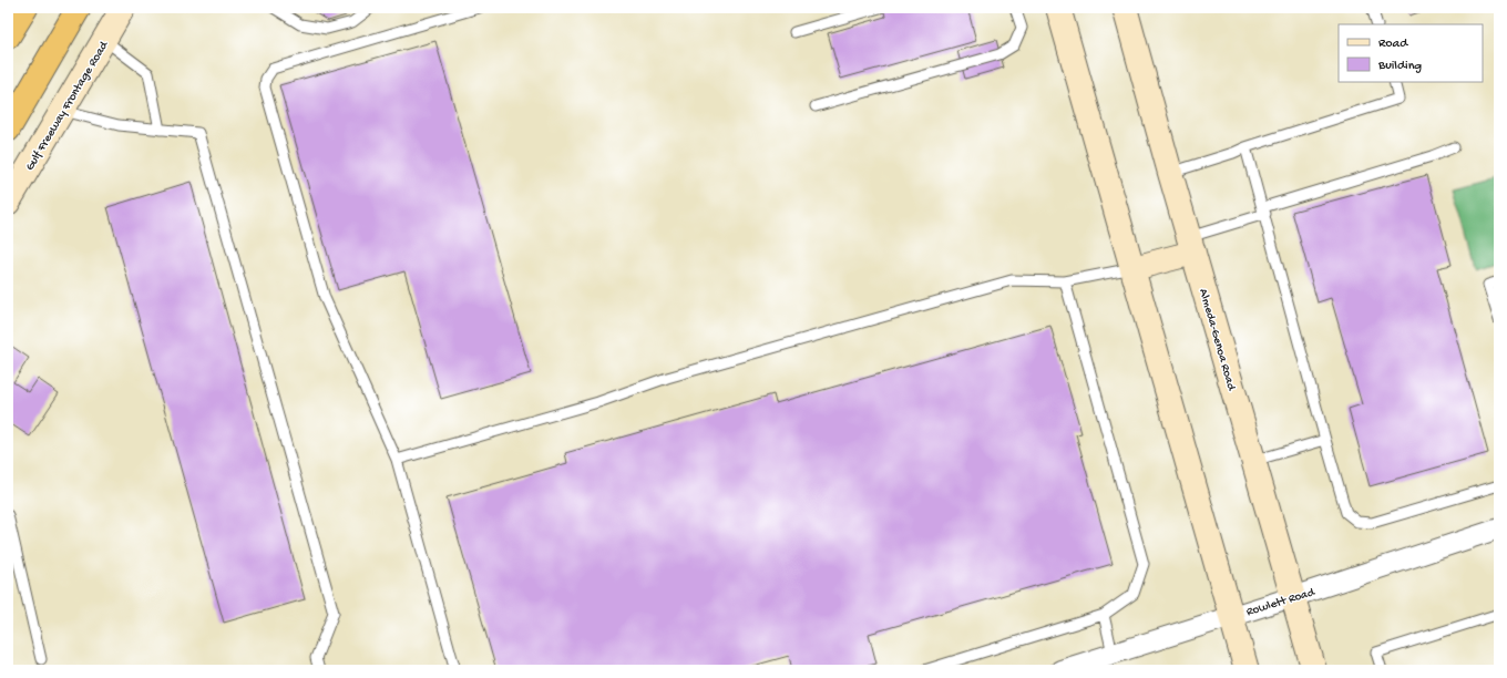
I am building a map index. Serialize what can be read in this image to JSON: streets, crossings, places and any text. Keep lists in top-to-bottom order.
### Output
{
  "streets": {
    "main road": ["Gulf Freeway Frontage Road", "Almeda-Genoa Road"],
    "street": ["Rowlett Road"]
  },
  "crossings": [
    ["Almeda-Genoa Road", "Rowlett Road"]
  ],
  "legend": ["Road", "Building"]
}
